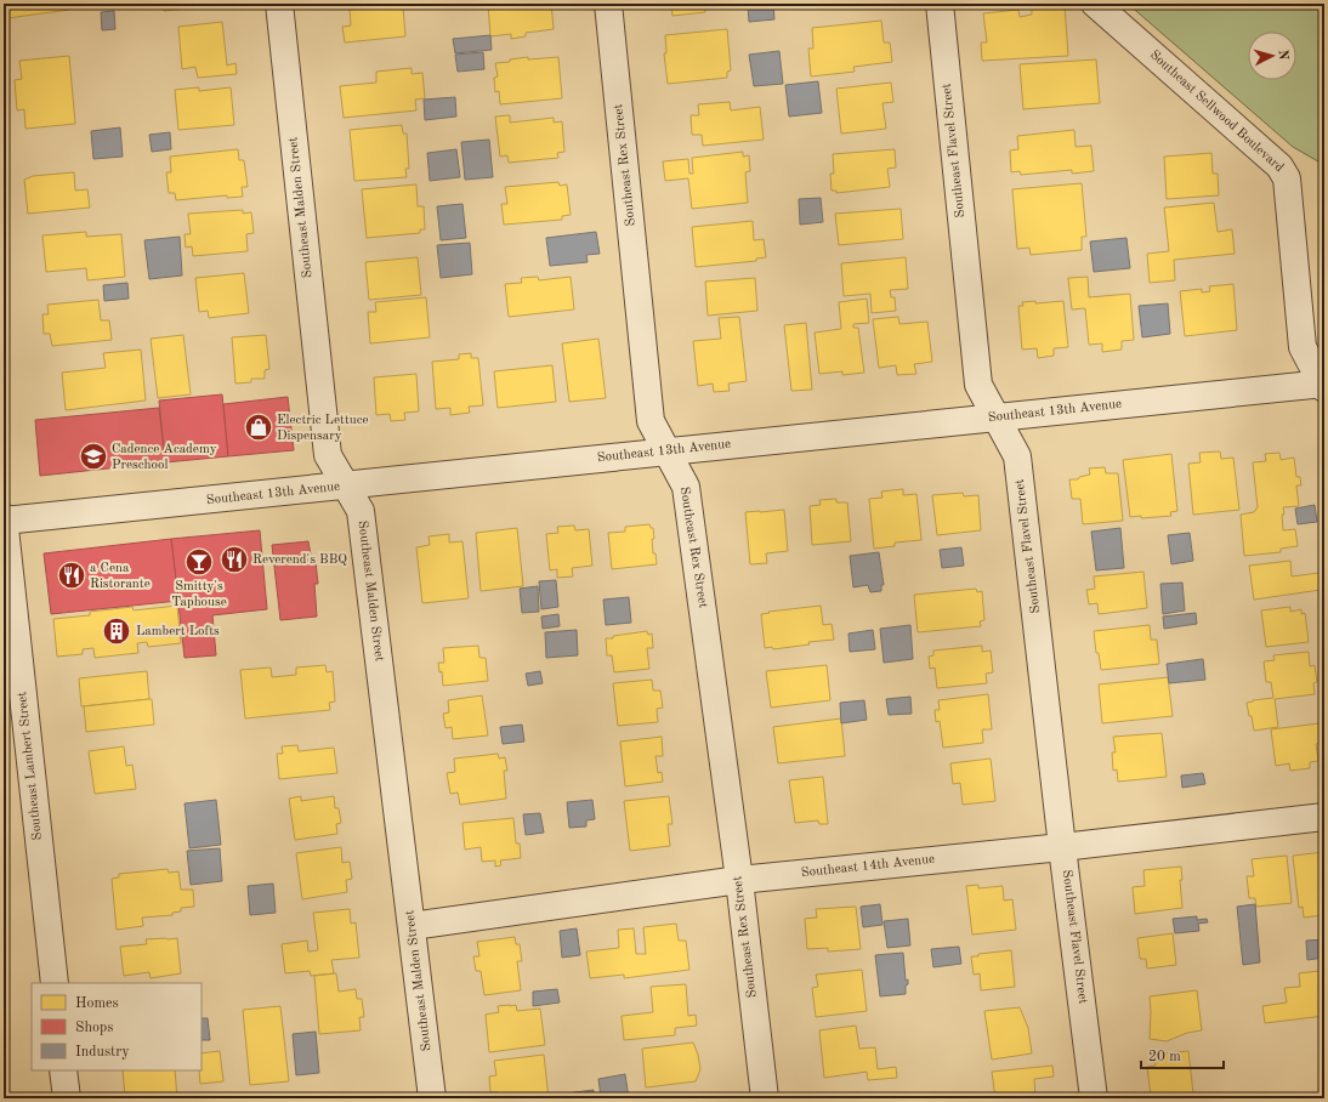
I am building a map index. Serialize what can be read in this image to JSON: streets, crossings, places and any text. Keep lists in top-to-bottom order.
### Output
{
  "streets": {
    "street": [
      "Southeast Sellwood Boulevard",
      "Southeast Flavel Street",
      "Southeast Rex Street",
      "Southeast Malden Street",
      "Southeast 13th Avenue",
      "Southeast Lambert Street",
      "Southeast 14th Avenue"
    ]
  },
  "crossings": [
    ["Southeast Sellwood Boulevard", "Southeast 13th Avenue"],
    ["Southeast Flavel Street", "Southeast 13th Avenue"],
    ["Southeast Flavel Street", "Southeast 14th Avenue"],
    ["Southeast Rex Street", "Southeast 13th Avenue"],
    ["Southeast Rex Street", "Southeast 14th Avenue"],
    ["Southeast Malden Street", "Southeast 13th Avenue"],
    ["Southeast Malden Street", "Southeast 14th Avenue"],
    ["Southeast 13th Avenue", "Southeast Lambert Street"]
  ],
  "places": {
    "shop": ["Electric Lettuce Dispensary"],
    "school or university": ["Cadence Academy Preschool"],
    "restaurant": ["Reverend's BBQ", "a Cena Ristorante"],
    "bar": ["Smitty's Taphouse"],
    "building": ["Lambert Lofts"]
  },
  "legend": ["Homes", "Shops", "Industry"],
  "scale_bar": "20 m",
  "north": "right"
}
